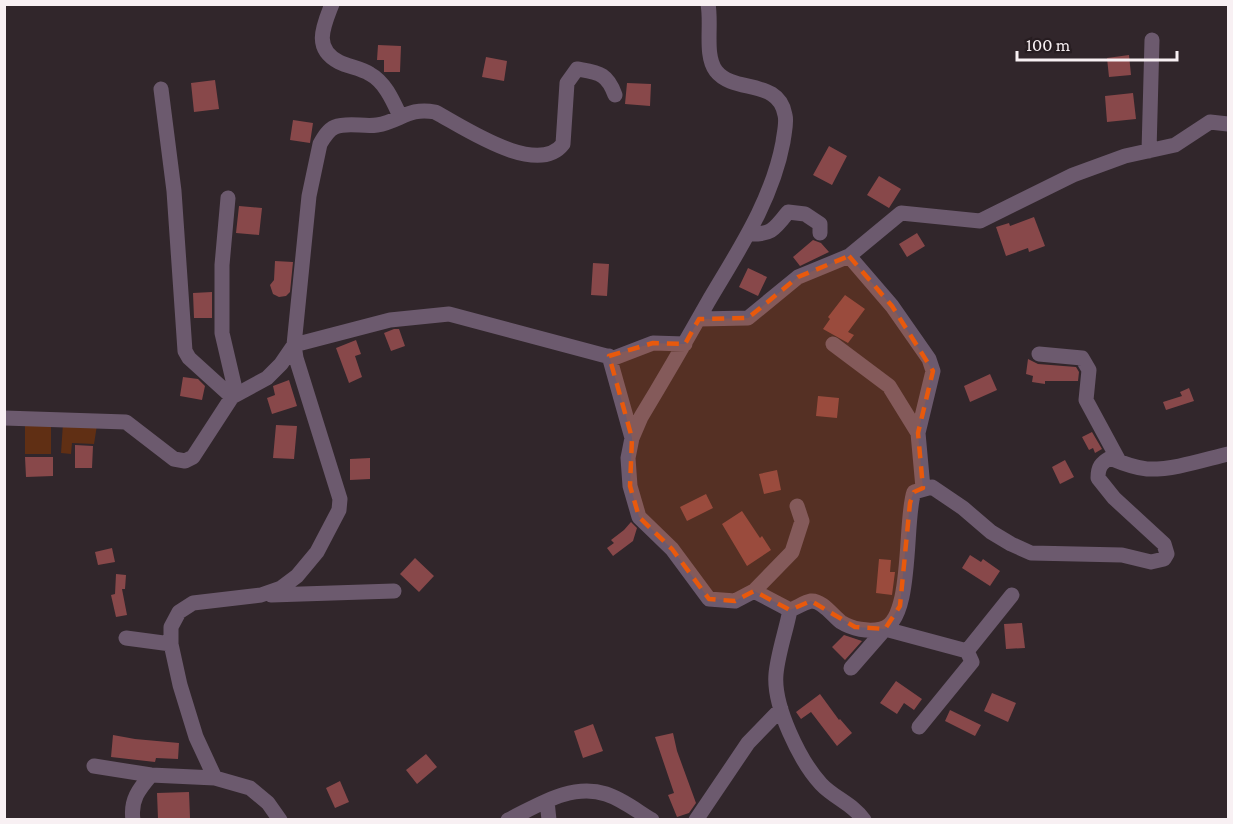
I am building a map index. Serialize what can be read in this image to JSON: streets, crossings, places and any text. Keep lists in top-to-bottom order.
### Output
{
  "scale_bar": "100 m"
}
